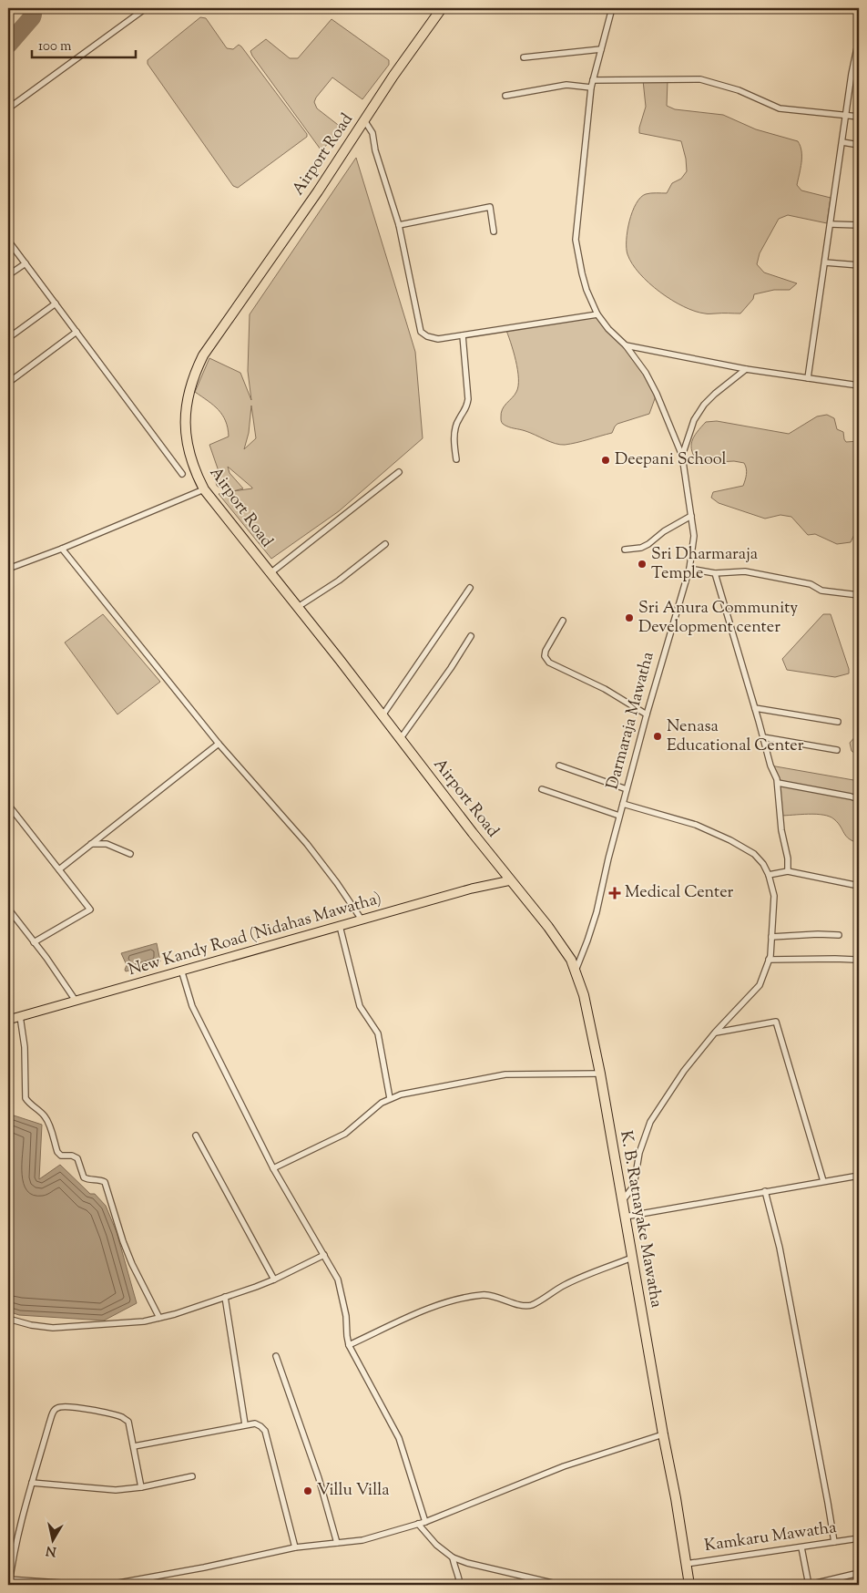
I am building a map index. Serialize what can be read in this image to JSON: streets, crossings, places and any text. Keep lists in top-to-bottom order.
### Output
{
  "streets": {
    "highway": ["Airport Road", "K. B. Ratnayake Mawatha"],
    "main road": ["New Kandy Road (Nidahas Mawatha)"],
    "street": ["Darmaraja Mawatha", "Kamkaru Mawatha"]
  },
  "crossings": [
    ["Airport Road", "New Kandy Road (Nidahas Mawatha)"],
    ["Airport Road", "K. B. Ratnayake Mawatha"],
    ["Darmaraja Mawatha", "K. B. Ratnayake Mawatha"],
    ["New Kandy Road (Nidahas Mawatha)", "K. B. Ratnayake Mawatha"],
    ["K. B. Ratnayake Mawatha", "Kamkaru Mawatha"]
  ],
  "places": {
    "other": [
      "Deepani School",
      "Sri Dharmaraja Temple",
      "Sri Anura Community Development center",
      "Nenasa Educational Center",
      "Villu Villa"
    ],
    "health": ["Medical Center"]
  },
  "scale_bar": "100 m",
  "north": "bottom"
}
